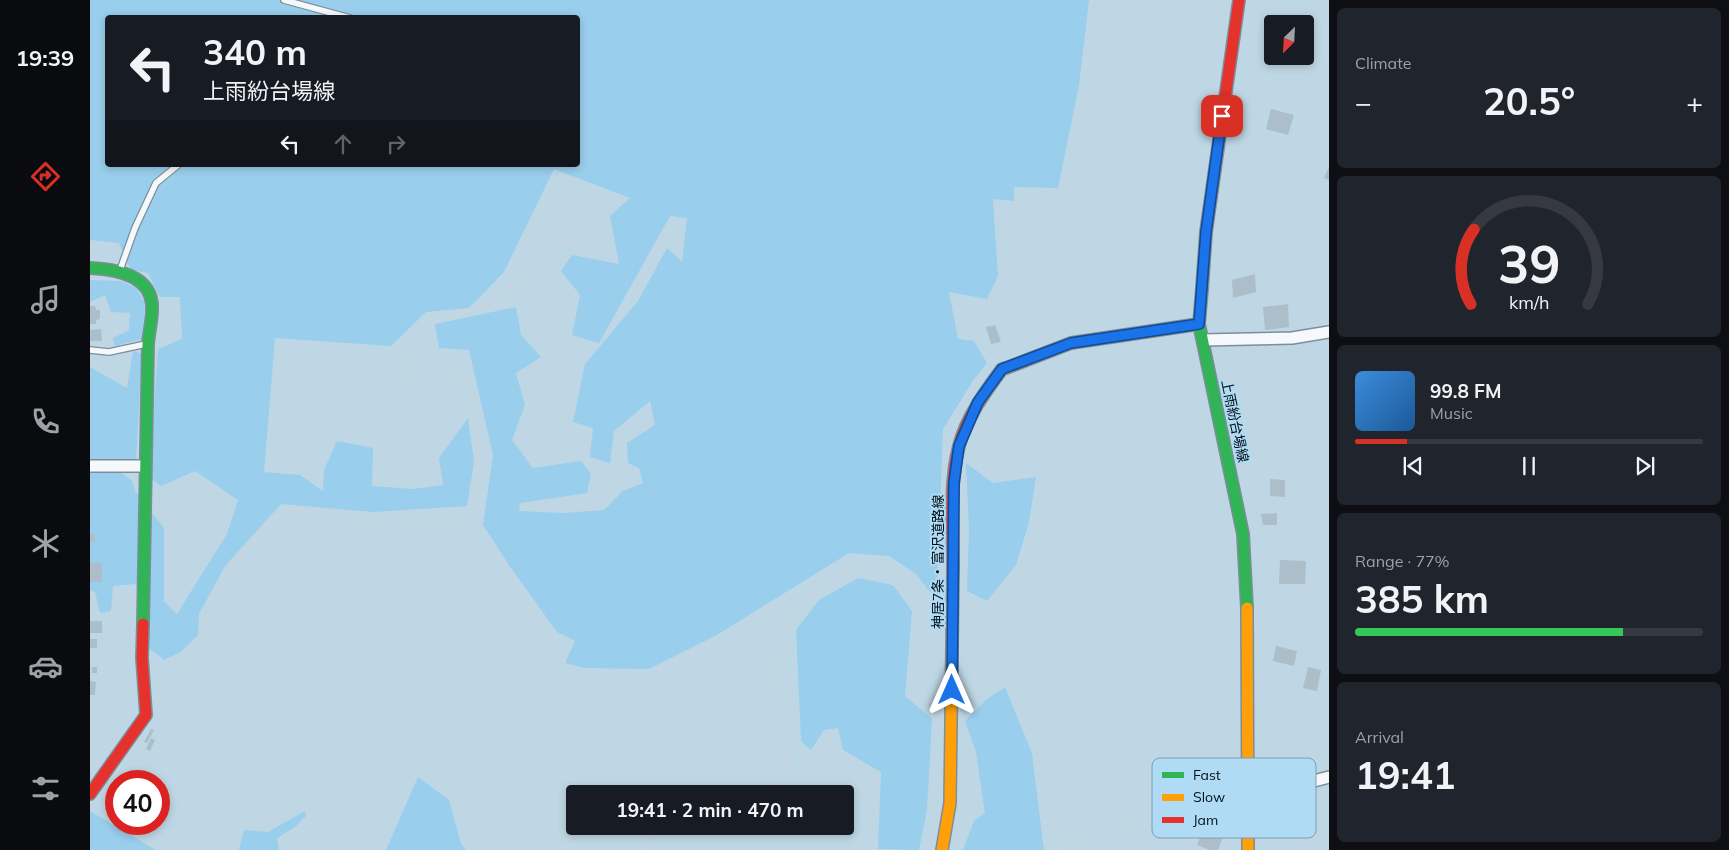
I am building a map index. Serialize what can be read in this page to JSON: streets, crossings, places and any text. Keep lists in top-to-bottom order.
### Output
{
  "streets": {
    "street": ["上雨紛台場線", "神居7条・富沢道路線"]
  },
  "crossings": [
    ["上雨紛台場線", "神居7条・富沢道路線"]
  ],
  "legend": ["Fast", "Slow", "Jam"],
  "north": "bottom left",
  "page": {
    "tabs": "19:39",
    "tile": [
      "Climate",
      ["Range · 77%", "385 km"],
      ["Arrival", "19:41"]
    ],
    "turn": ["340 m", "上雨紛台場線"],
    "heat": ["−", "20.5°", "+"],
    "song": ["99.8 FM", "Music"],
    "limit": "40",
    "trip": "19:41 · 2 min · 470 m",
    "gauge": ["39", "km/h"]
  }
}
